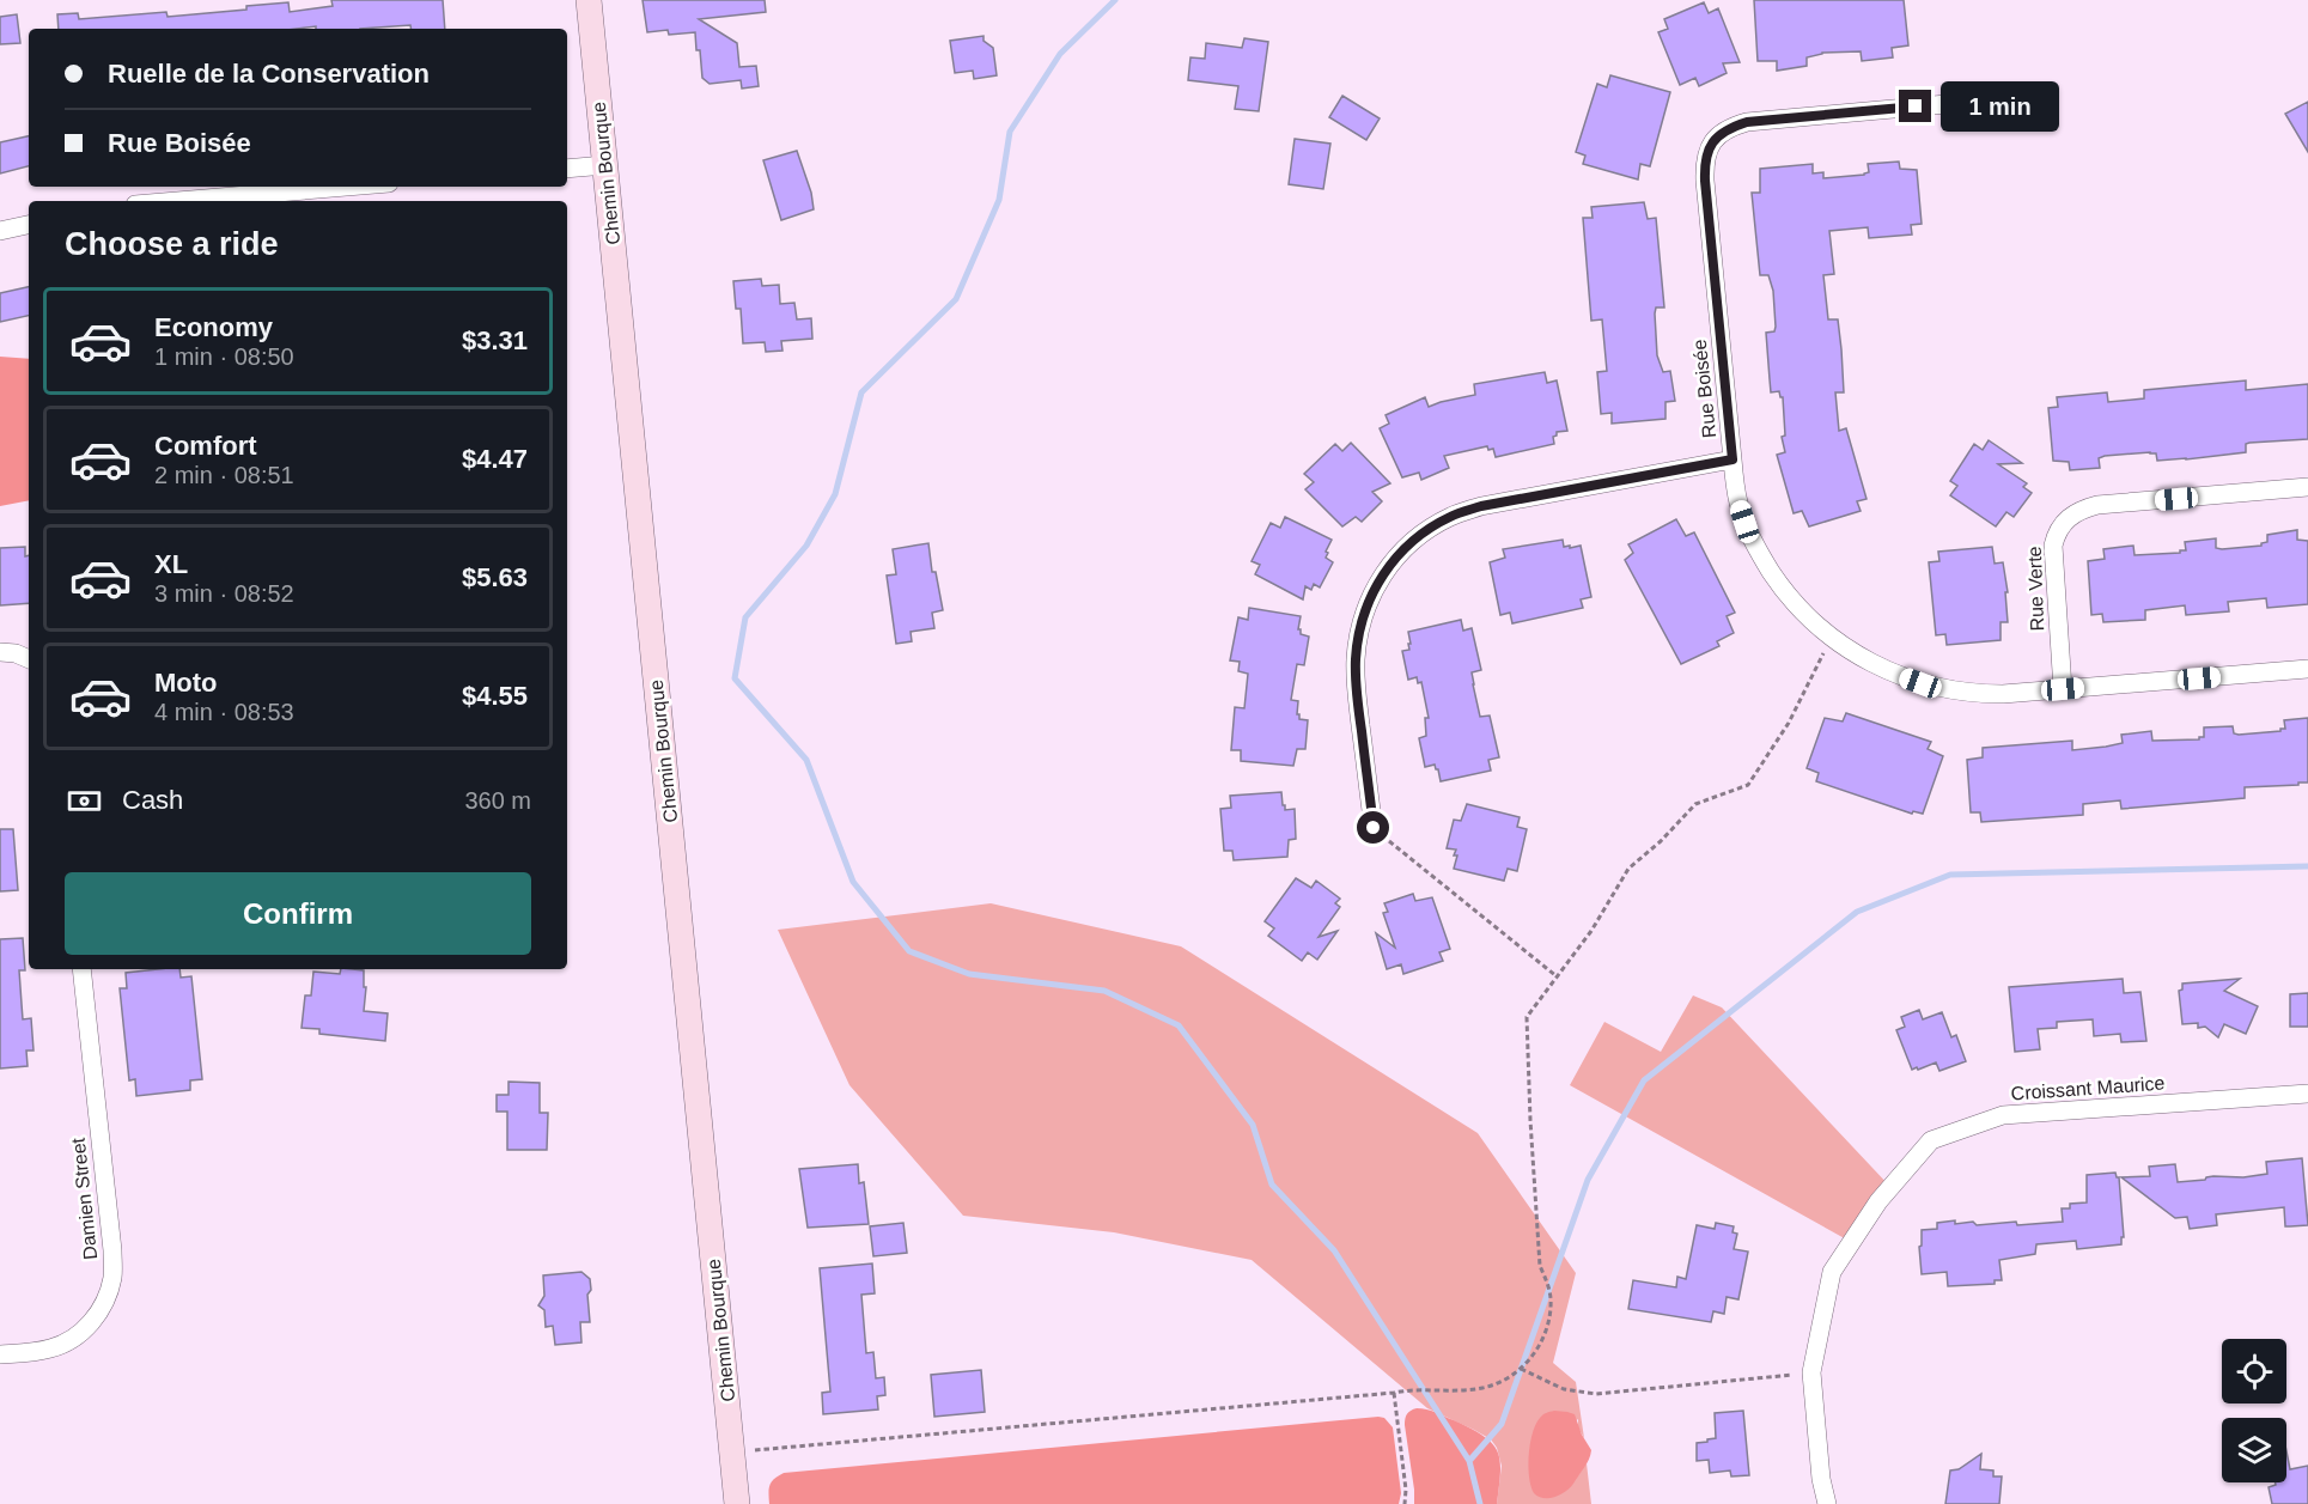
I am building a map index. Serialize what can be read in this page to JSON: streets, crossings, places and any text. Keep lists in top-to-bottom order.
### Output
{
  "streets": {
    "street": [
      "Chemin Bourque",
      "Rue Boisée",
      "Rue Verte",
      "Croissant Maurice",
      "Damien Street"
    ]
  },
  "crossings": [
    ["Rue Boisée", "Rue Verte"]
  ],
  "page": {
    "banner": ["Ruelle de la Conservation", "Rue Boisée"],
    "bubble": "1 min",
    "heading": "Choose a ride",
    "list": [
      {
        "name": "Economy",
        "note": "1 min · 08:50",
        "value": "$3.31"
      },
      {
        "name": "Comfort",
        "note": "2 min · 08:51",
        "value": "$4.47"
      },
      {
        "name": "XL",
        "note": "3 min · 08:52",
        "value": "$5.63"
      },
      {
        "name": "Moto",
        "note": "4 min · 08:53",
        "value": "$4.55"
      }
    ],
    "pay": ["Cash", "360 m"],
    "buttons": "Confirm"
  }
}
